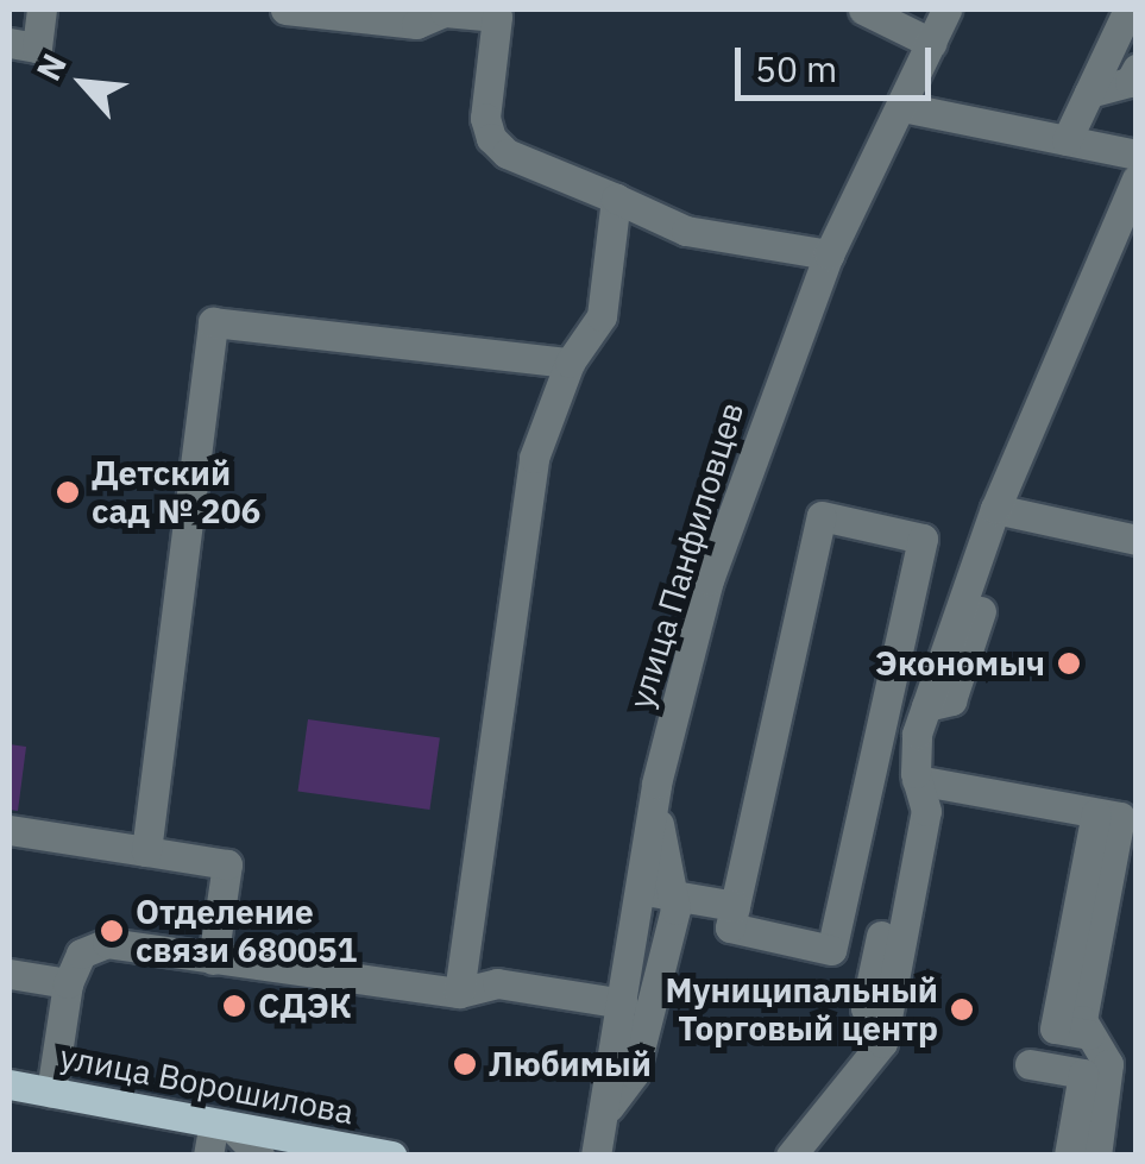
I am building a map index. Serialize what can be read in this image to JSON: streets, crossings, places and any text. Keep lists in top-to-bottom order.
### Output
{
  "streets": {
    "main road": ["улица Ворошилова"],
    "street": ["улица Панфиловцев"]
  },
  "places": [
    "Детский сад № 206",
    "Экономыч",
    "Отделение связи 680051",
    "СДЭК",
    "Муниципальный Торговый центр",
    "Любимый"
  ],
  "scale_bar": "50 m",
  "north": "top left"
}
